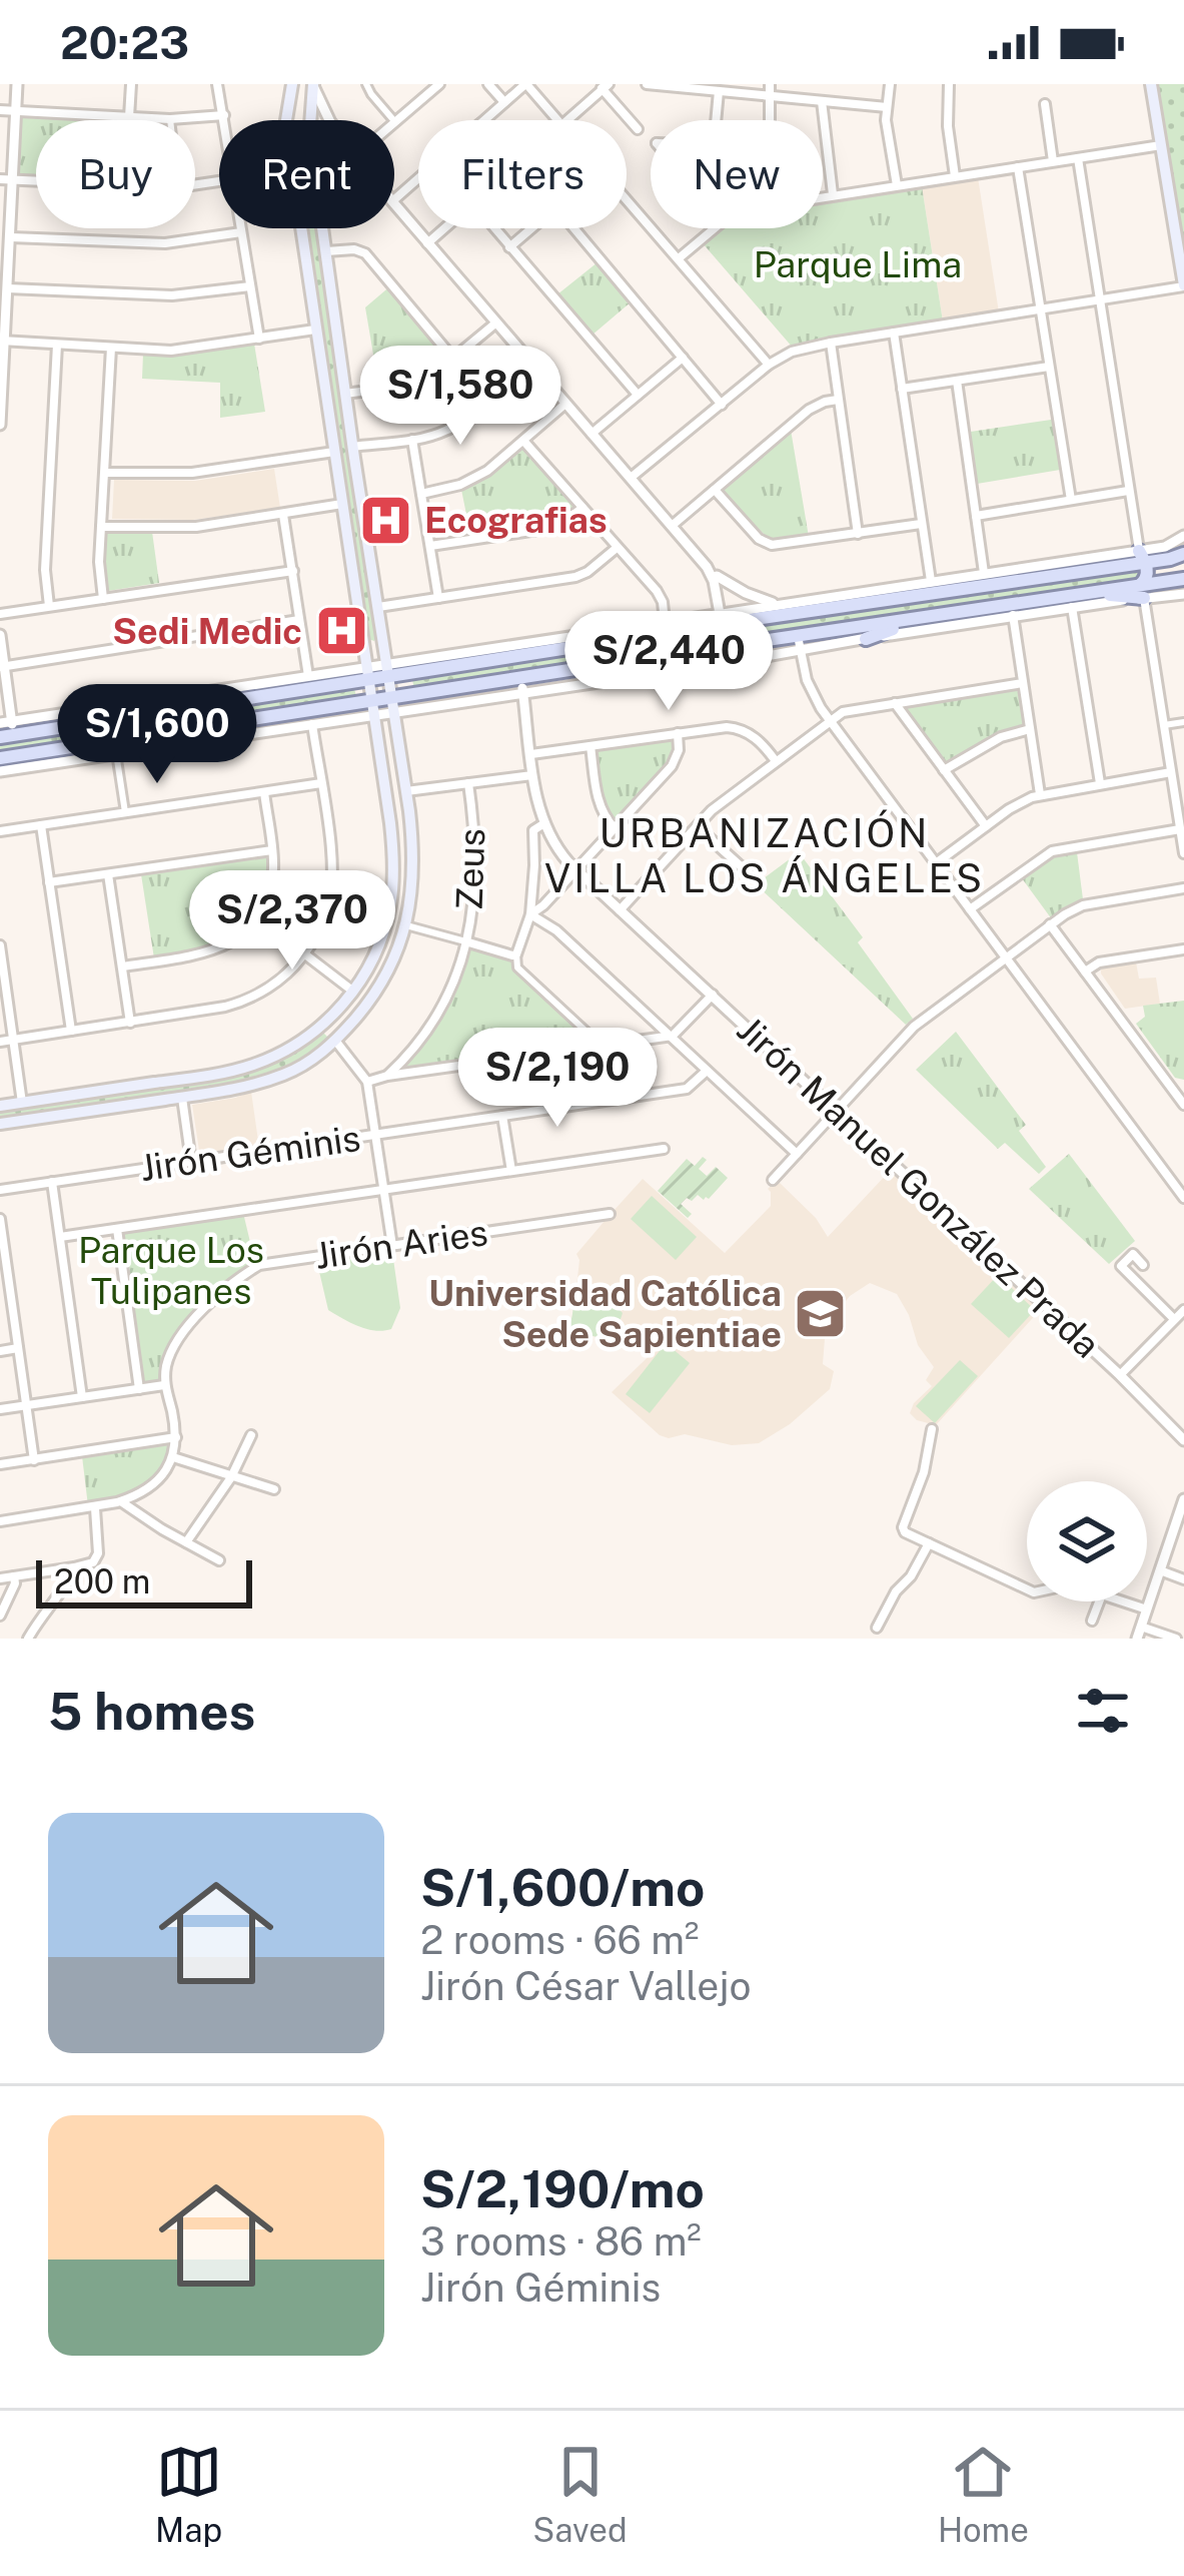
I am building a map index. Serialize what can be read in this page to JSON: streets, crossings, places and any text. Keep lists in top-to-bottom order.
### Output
{
  "streets": {
    "street": [
      "Zeus",
      "Jirón Géminis",
      "Jirón Manuel González Prada",
      "Jirón Aries"
    ]
  },
  "districts": ["URBANIZACIÓN VILLA LOS ÁNGELES"],
  "parks": ["Parque Lima", "Parque Los Tulipanes"],
  "places": {
    "hospital": ["Ecografias", "Sedi Medic"],
    "school or university": ["Universidad Católica Sede Sapientiae"]
  },
  "scale_bar": "200 m",
  "page": {
    "status": "20:23",
    "chip": [
      "Buy",
      "Rent",
      "Filters",
      "New"
    ],
    "price": [
      "S/1,580",
      "S/2,440",
      "S/1,600",
      "S/2,370",
      "S/2,190"
    ],
    "scale": "200 m",
    "heading": "5 homes",
    "list": [
      {
        "name": "S/1,600/mo",
        "note": "2 rooms · 66 m² · Jirón César Vallejo"
      },
      {
        "name": "S/2,190/mo",
        "note": "3 rooms · 86 m² · Jirón Géminis"
      }
    ],
    "tabs": ["Map", "Saved", "Home"]
  }
}
